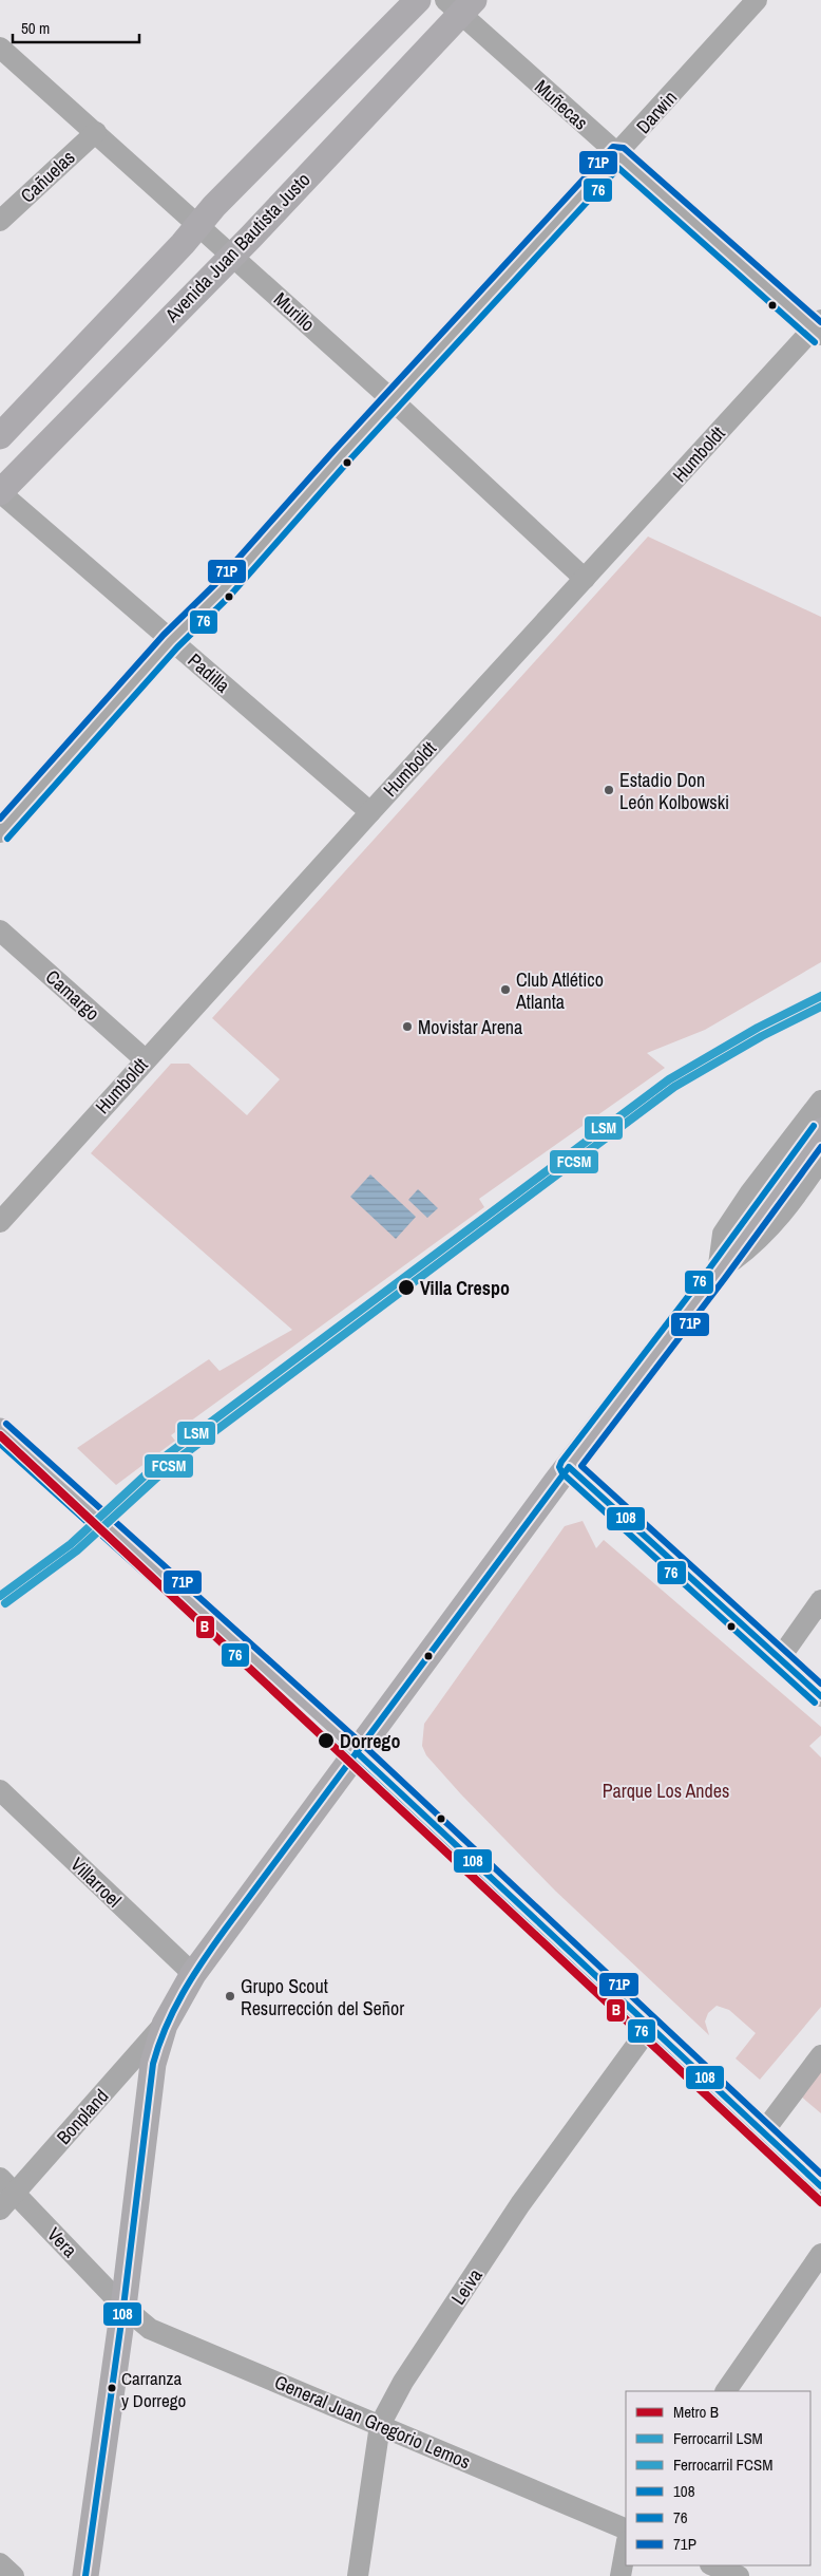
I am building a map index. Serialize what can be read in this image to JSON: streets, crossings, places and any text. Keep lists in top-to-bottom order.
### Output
{
  "streets": {
    "main road": ["Avenida Juan Bautista Justo"],
    "street": [
      "Muñecas",
      "Darwin",
      "Cañuelas",
      "Murillo",
      "Humboldt",
      "Padilla",
      "Camargo",
      "Villarroel",
      "Bonpland",
      "Vera",
      "Leiva",
      "General Juan Gregorio Lemos"
    ]
  },
  "crossings": [
    ["Muñecas", "Darwin"],
    ["Muñecas", "Avenida Juan Bautista Justo"],
    ["Muñecas", "Humboldt"],
    ["Darwin", "Murillo"],
    ["Darwin", "Padilla"],
    ["Cañuelas", "Murillo"],
    ["Avenida Juan Bautista Justo", "Murillo"],
    ["Avenida Juan Bautista Justo", "Padilla"],
    ["Murillo", "Humboldt"],
    ["Humboldt", "Padilla"],
    ["Humboldt", "Camargo"],
    ["Bonpland", "Vera"],
    ["Vera", "General Juan Gregorio Lemos"],
    ["Leiva", "General Juan Gregorio Lemos"]
  ],
  "parks": ["Parque Los Andes"],
  "places": [
    "Estadio Don León Kolbowski",
    "Club Atlético Atlanta",
    "Movistar Arena",
    "Villa Crespo",
    "Dorrego",
    "Grupo Scout Resurrección del Señor",
    "Carranza y Dorrego"
  ],
  "lines": [
    "transit line 71P",
    "transit line 76",
    "rail line LSM",
    "rail line FCSM",
    "metro line B",
    "transit line 108"
  ],
  "legend": [
    "Metro B",
    "Ferrocarril LSM",
    "Ferrocarril FCSM",
    "108",
    "76",
    "71P"
  ],
  "scale_bar": "50 m"
}
